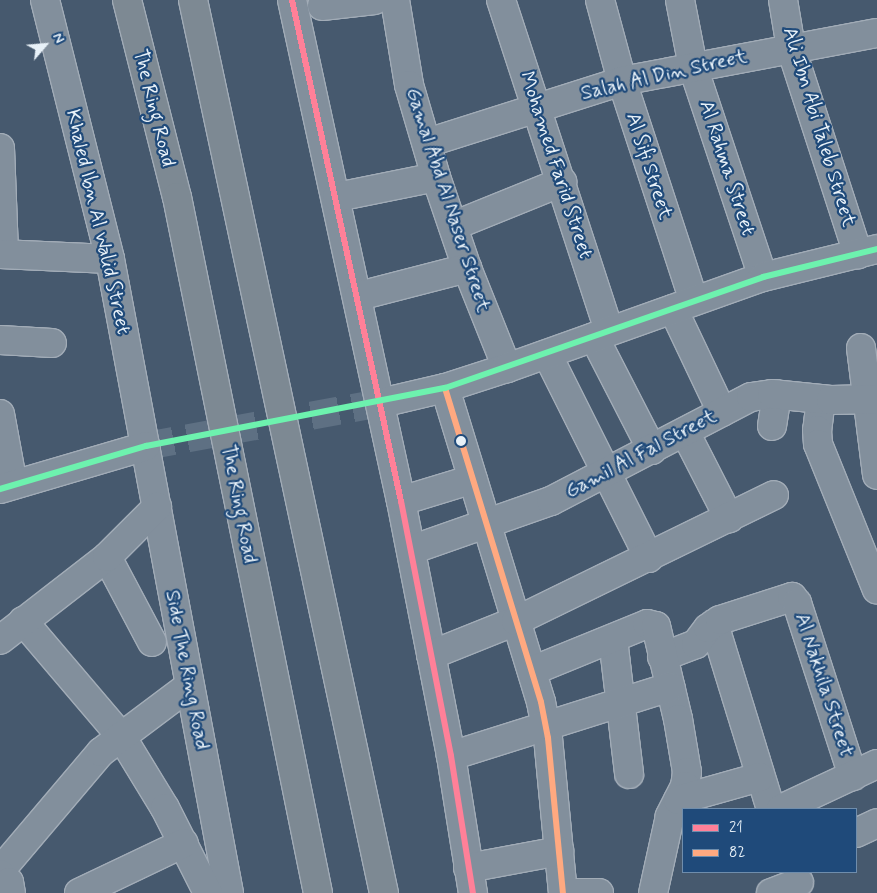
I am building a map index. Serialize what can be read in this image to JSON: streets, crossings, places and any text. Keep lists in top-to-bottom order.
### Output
{
  "streets": {
    "highway": ["The Ring Road"],
    "street": [
      "Salah Al Din Street",
      "Ali Ibn Abi Taleb Street",
      "Mohamed Farid Street",
      "Al Sifi Street",
      "Al Rahma Street",
      "Gamal Abd Al Naser Street",
      "Khaled Ibn Al Walid Street",
      "Gamil Al Fal Street",
      "Side The Ring Road",
      "Al Nakhila Street"
    ]
  },
  "crossings": [
    ["Salah Al Din Street", "Ali Ibn Abi Taleb Street"],
    ["Salah Al Din Street", "Mohamed Farid Street"],
    ["Salah Al Din Street", "Al Sifi Street"],
    ["Salah Al Din Street", "Al Rahma Street"],
    ["Salah Al Din Street", "Gamal Abd Al Naser Street"],
    ["Mohamed Farid Street", "Gamil Al Fal Street"],
    ["Al Sifi Street", "Gamil Al Fal Street"],
    ["Khaled Ibn Al Walid Street", "Side The Ring Road"]
  ],
  "lines": ["transit line 21", "transit line 82"],
  "legend": ["21", "82"],
  "north": "top right"
}
